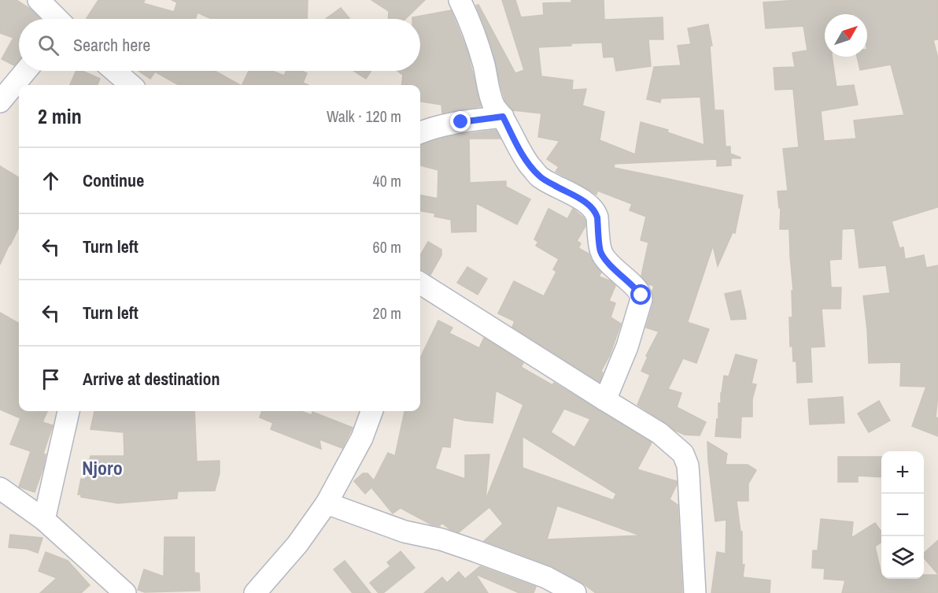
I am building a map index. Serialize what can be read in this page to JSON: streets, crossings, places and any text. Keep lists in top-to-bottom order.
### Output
{
  "districts": ["Njoro"],
  "north": "top right",
  "page": {
    "search": "Search here",
    "heading": ["2 min", "Walk · 120 m"],
    "list": [
      ["Continue", "40 m"],
      ["Turn left", "60 m"],
      ["Turn left", "20 m"],
      "Arrive at destination"
    ],
    "map_buttons": ["+", "−"]
  }
}
